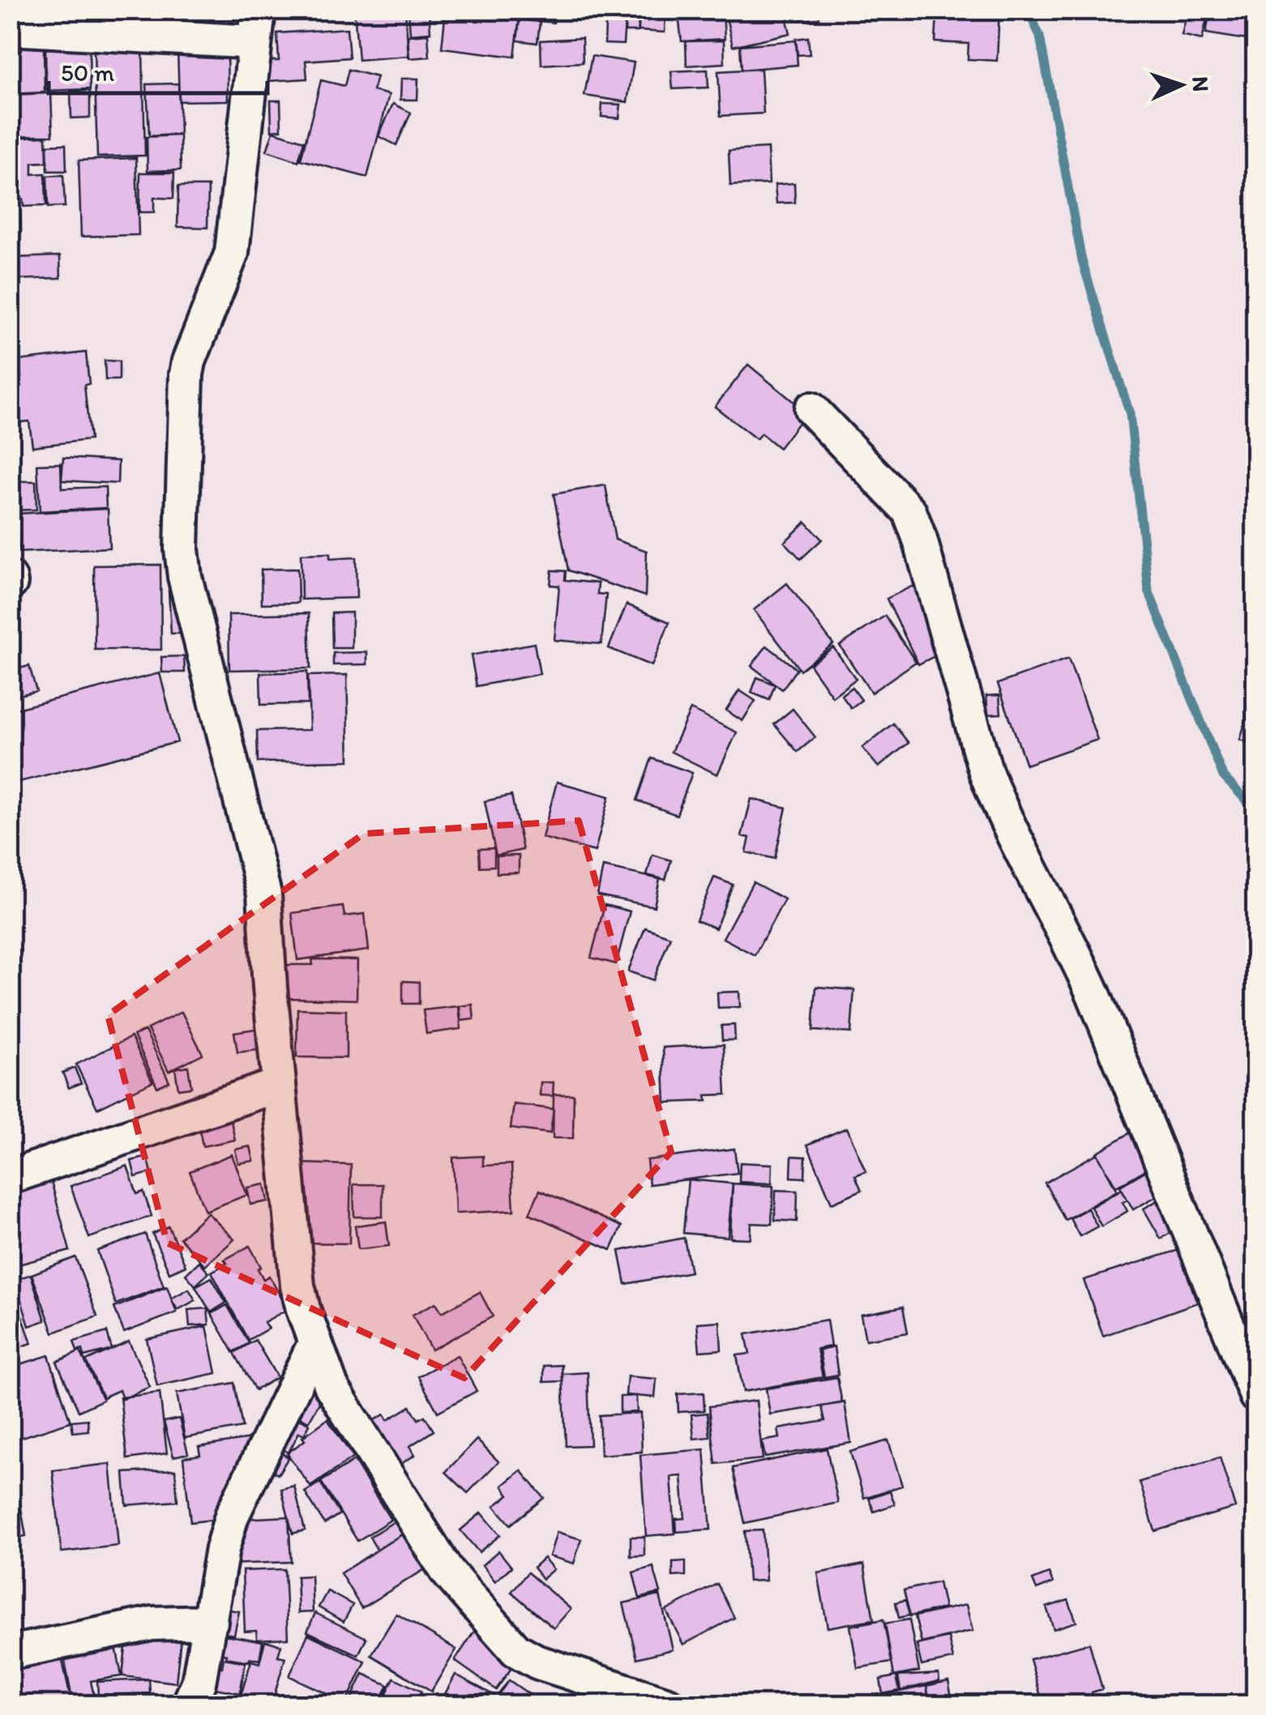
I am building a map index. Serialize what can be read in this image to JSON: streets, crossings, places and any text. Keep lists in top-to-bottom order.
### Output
{
  "scale_bar": "50 m",
  "north": "right"
}
